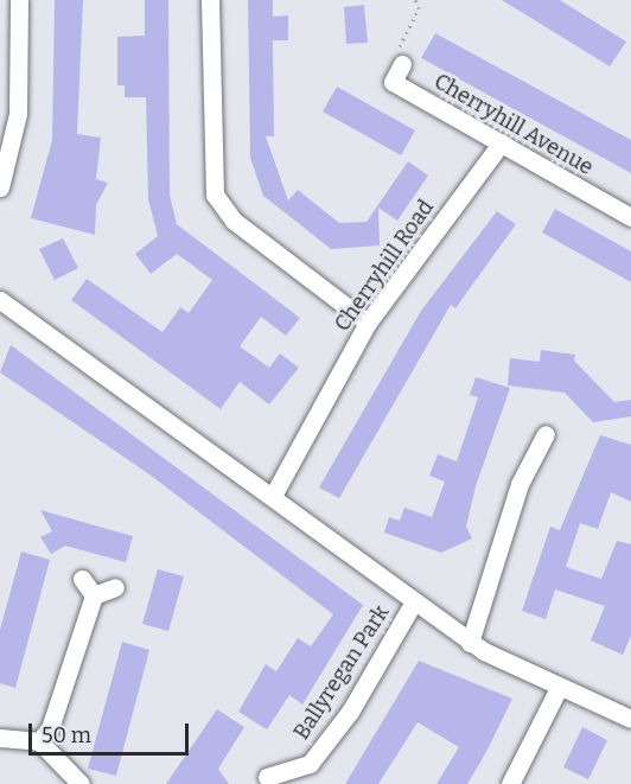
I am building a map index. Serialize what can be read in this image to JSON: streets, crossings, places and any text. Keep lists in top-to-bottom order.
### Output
{
  "streets": {
    "street": ["Cherryhill Avenue", "Cherryhill Road", "Ballyregan Park"]
  },
  "crossings": [
    ["Cherryhill Avenue", "Cherryhill Road"]
  ],
  "scale_bar": "50 m"
}
